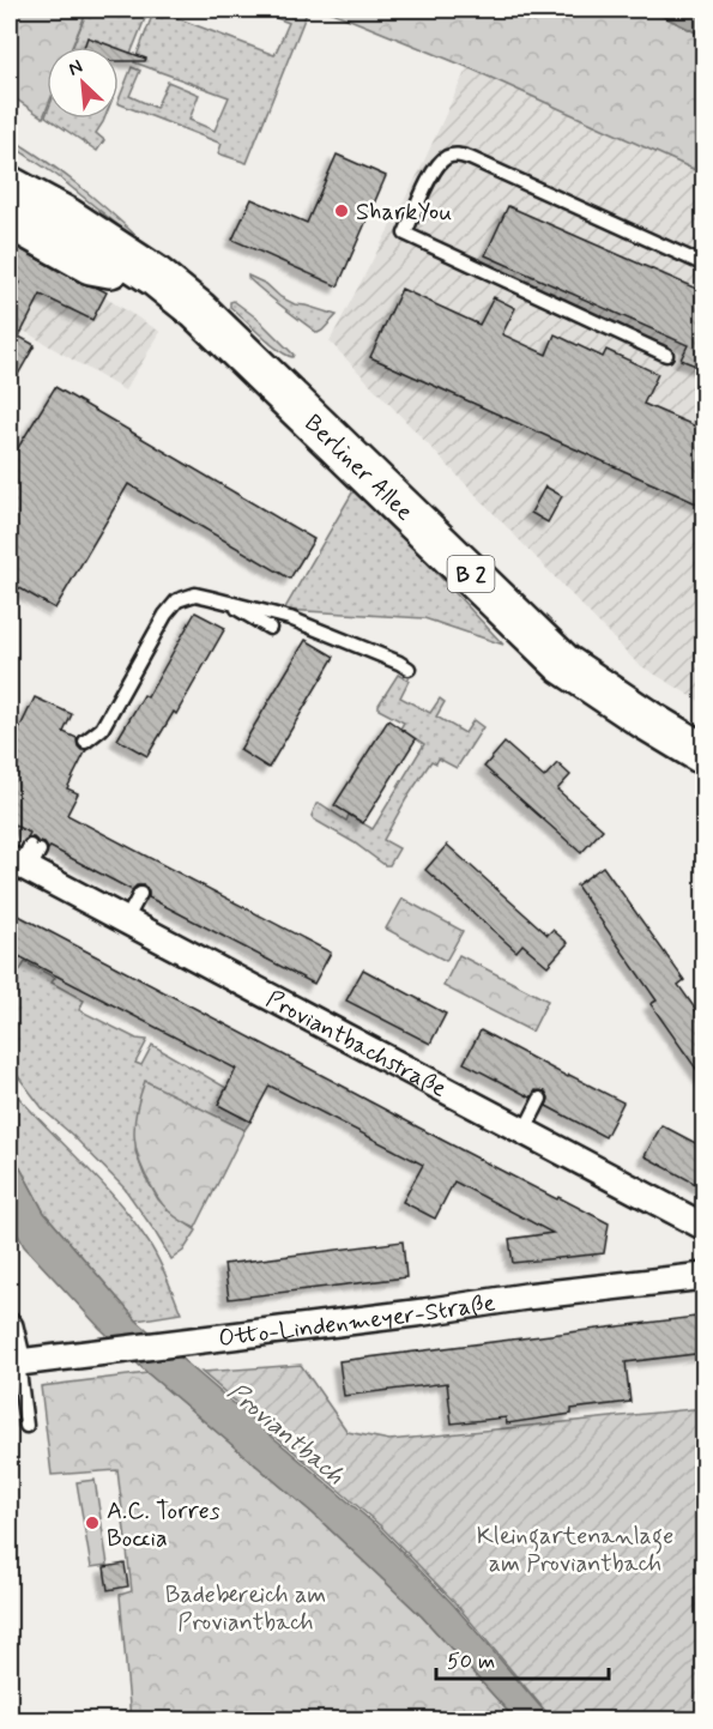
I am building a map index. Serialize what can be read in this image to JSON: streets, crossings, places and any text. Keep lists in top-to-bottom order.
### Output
{
  "streets": {
    "main road": ["Berliner Allee", "B 2"],
    "street": ["Proviantbachstraße", "Otto-Lindenmeyer-Straße"]
  },
  "water": ["Proviantbach"],
  "parks": ["Kleingartenanlage am Proviantbach", "Badebereich am Proviantbach"],
  "places": ["SharkYou", "A.C. Torres Boccia"],
  "scale_bar": "50 m",
  "north": "top left"
}
